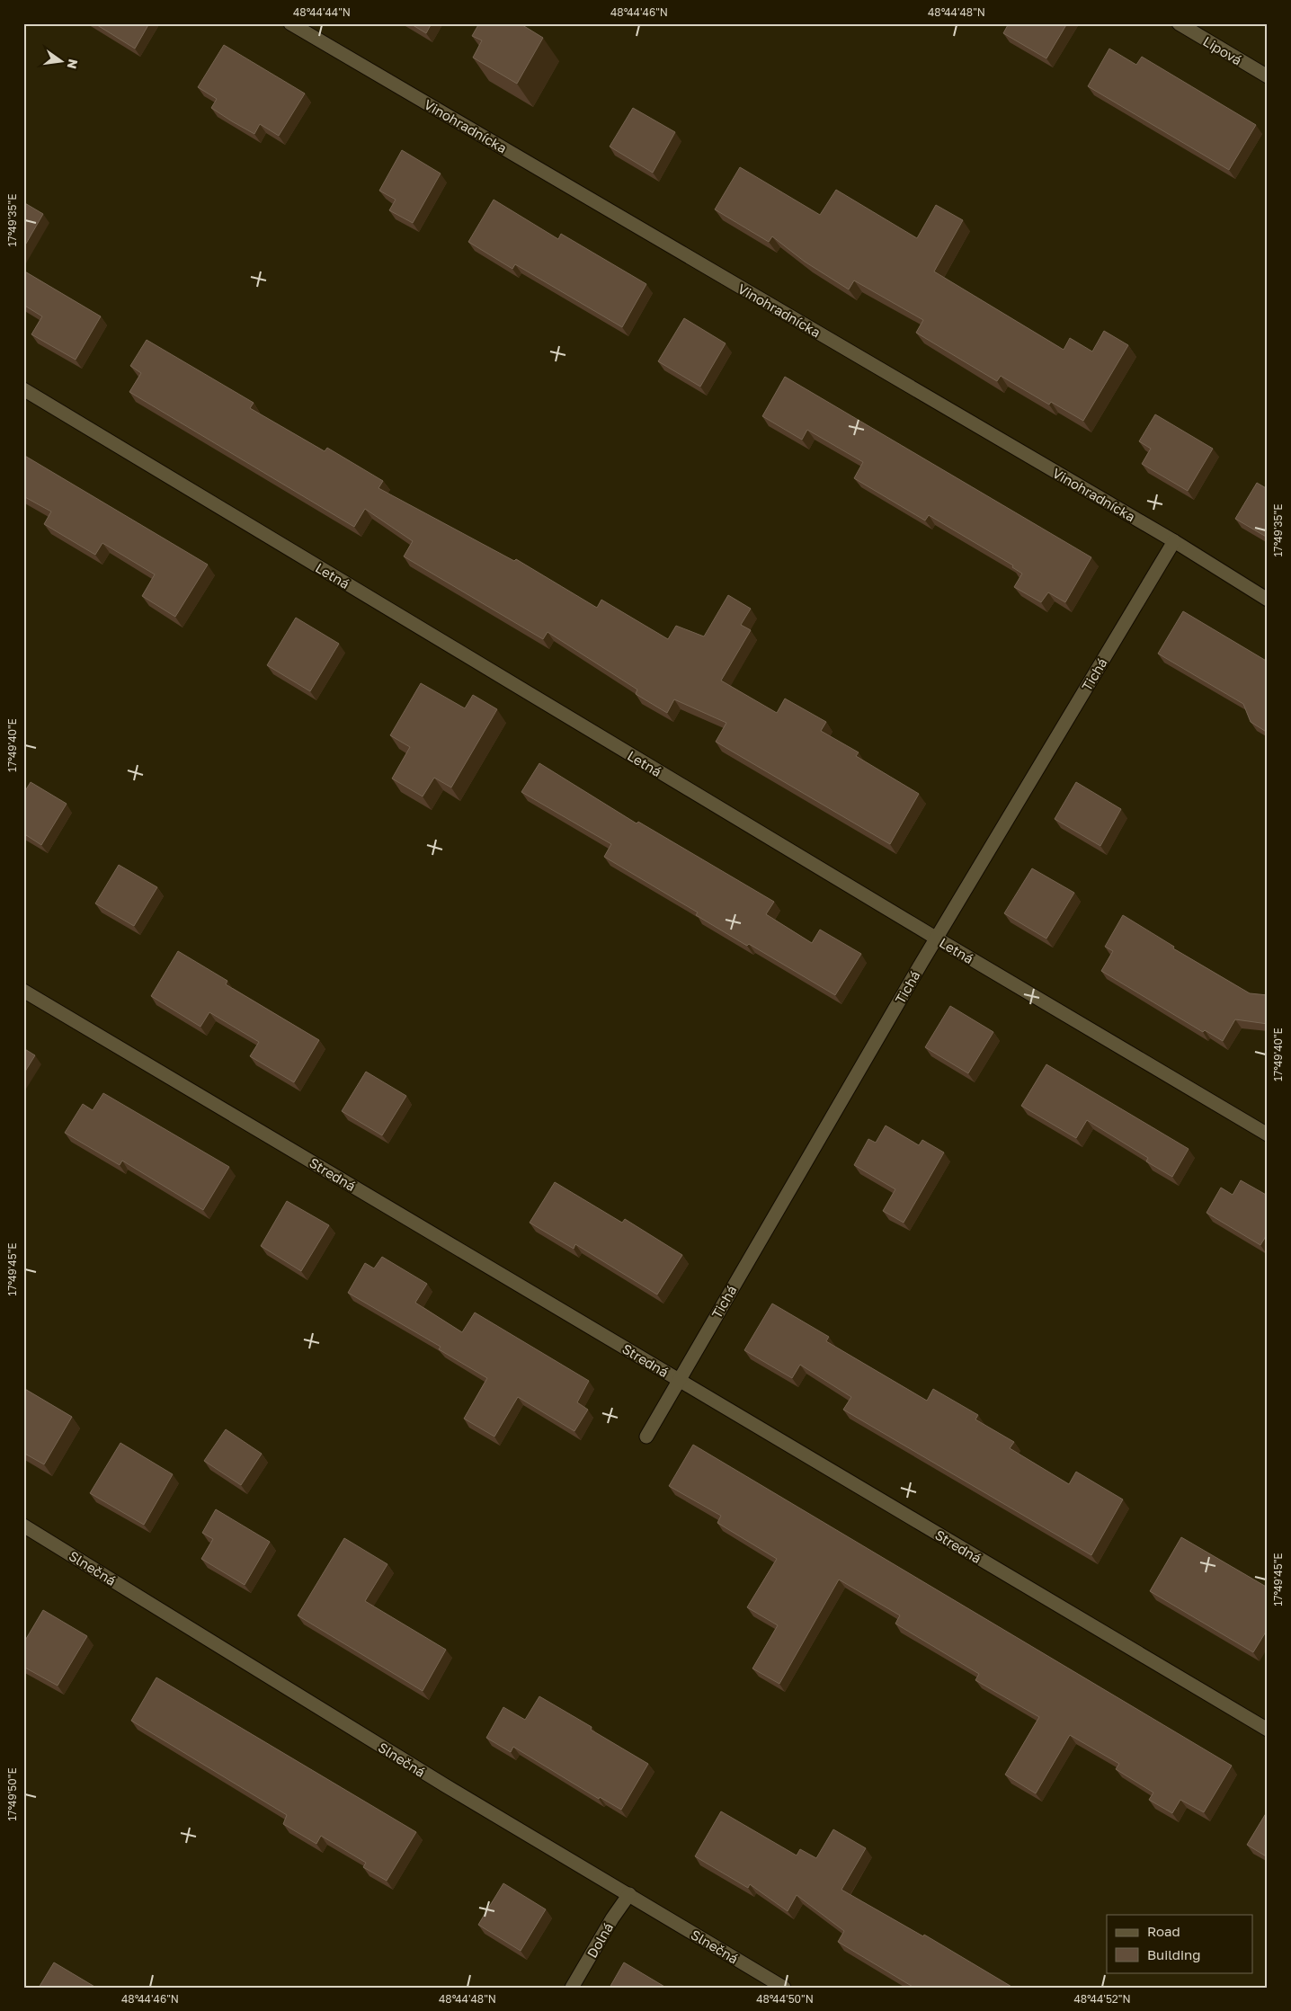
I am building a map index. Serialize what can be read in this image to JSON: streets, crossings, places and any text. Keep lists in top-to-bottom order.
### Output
{
  "streets": {
    "street": [
      "Lipová",
      "Vinohradnícka",
      "Letná",
      "Tichá",
      "Stredná",
      "Slnečná",
      "Dolná"
    ]
  },
  "crossings": [
    ["Vinohradnícka", "Tichá"],
    ["Letná", "Tichá"],
    ["Tichá", "Stredná"],
    ["Slnečná", "Dolná"]
  ],
  "legend": ["Road", "Building"],
  "north": "right",
  "coordinates": [
    "48°44'44\"N",
    "48°44'46\"N",
    "48°44'48\"N",
    "17°49'35\"E",
    "17°49'40\"E",
    "17°49'45\"E",
    "17°49'50\"E",
    "48°44'50\"N",
    "48°44'52\"N"
  ]
}
